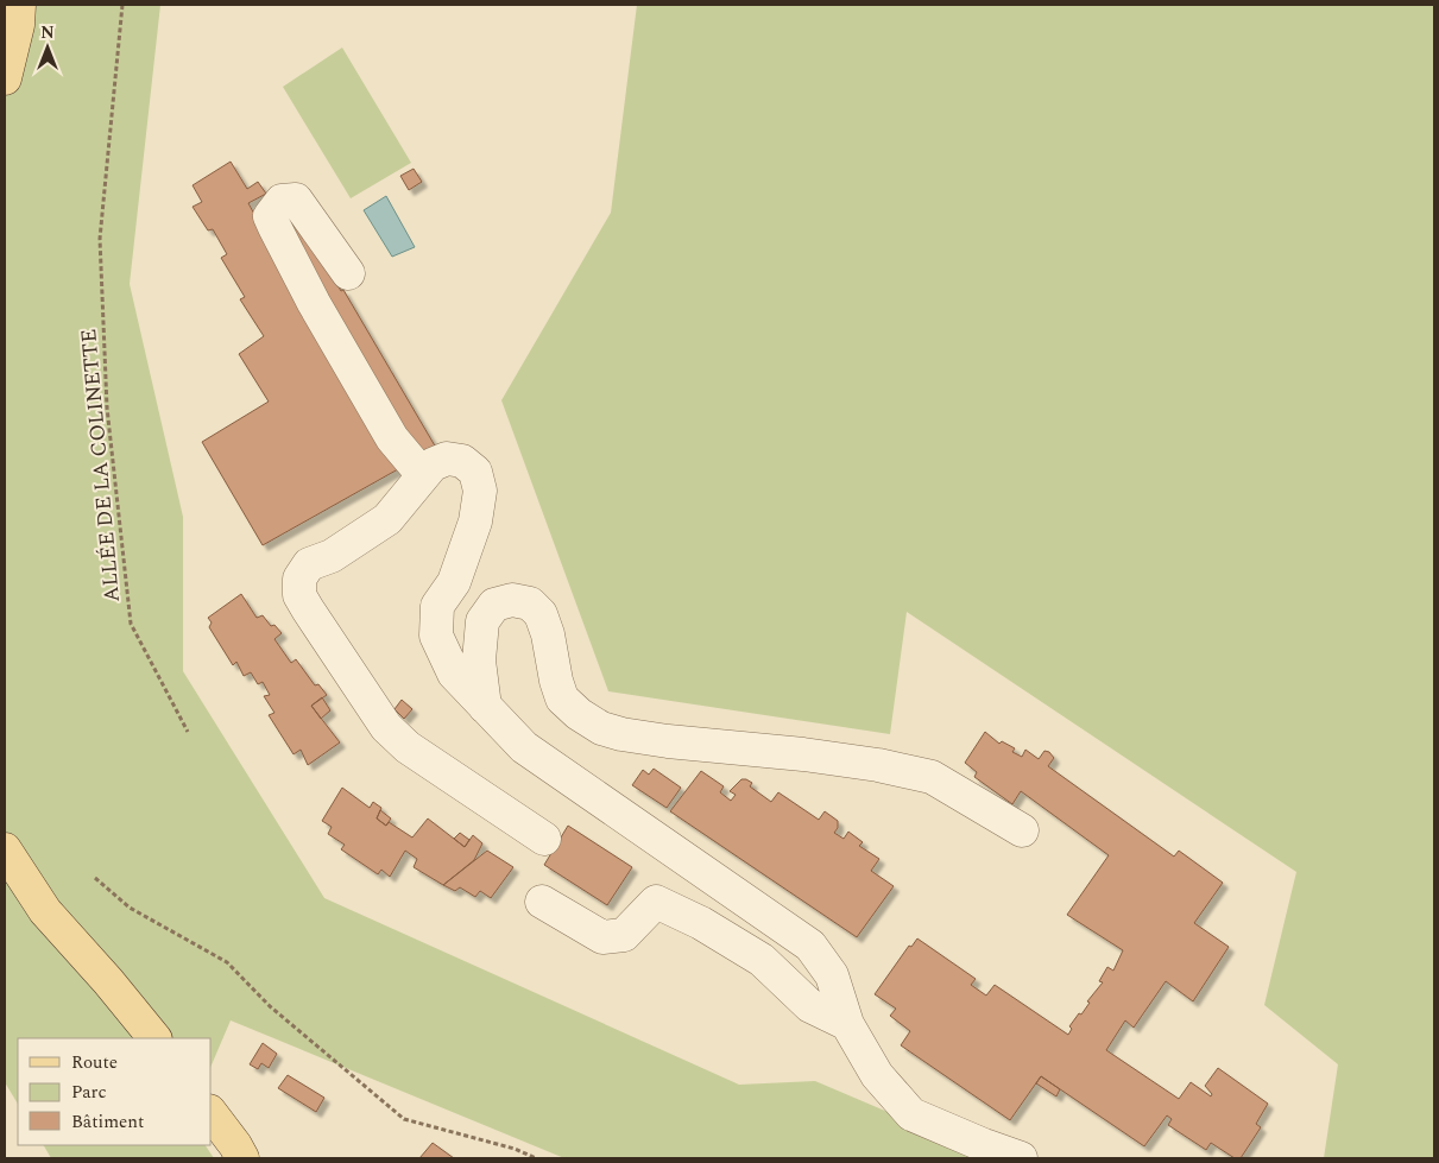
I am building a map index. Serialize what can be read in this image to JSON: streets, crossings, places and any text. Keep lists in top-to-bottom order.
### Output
{
  "streets": {
    "path": ["ALLÉE DE LA COLINETTE"]
  },
  "legend": ["Route", "Parc", "Bâtiment"],
  "north": "top"
}
